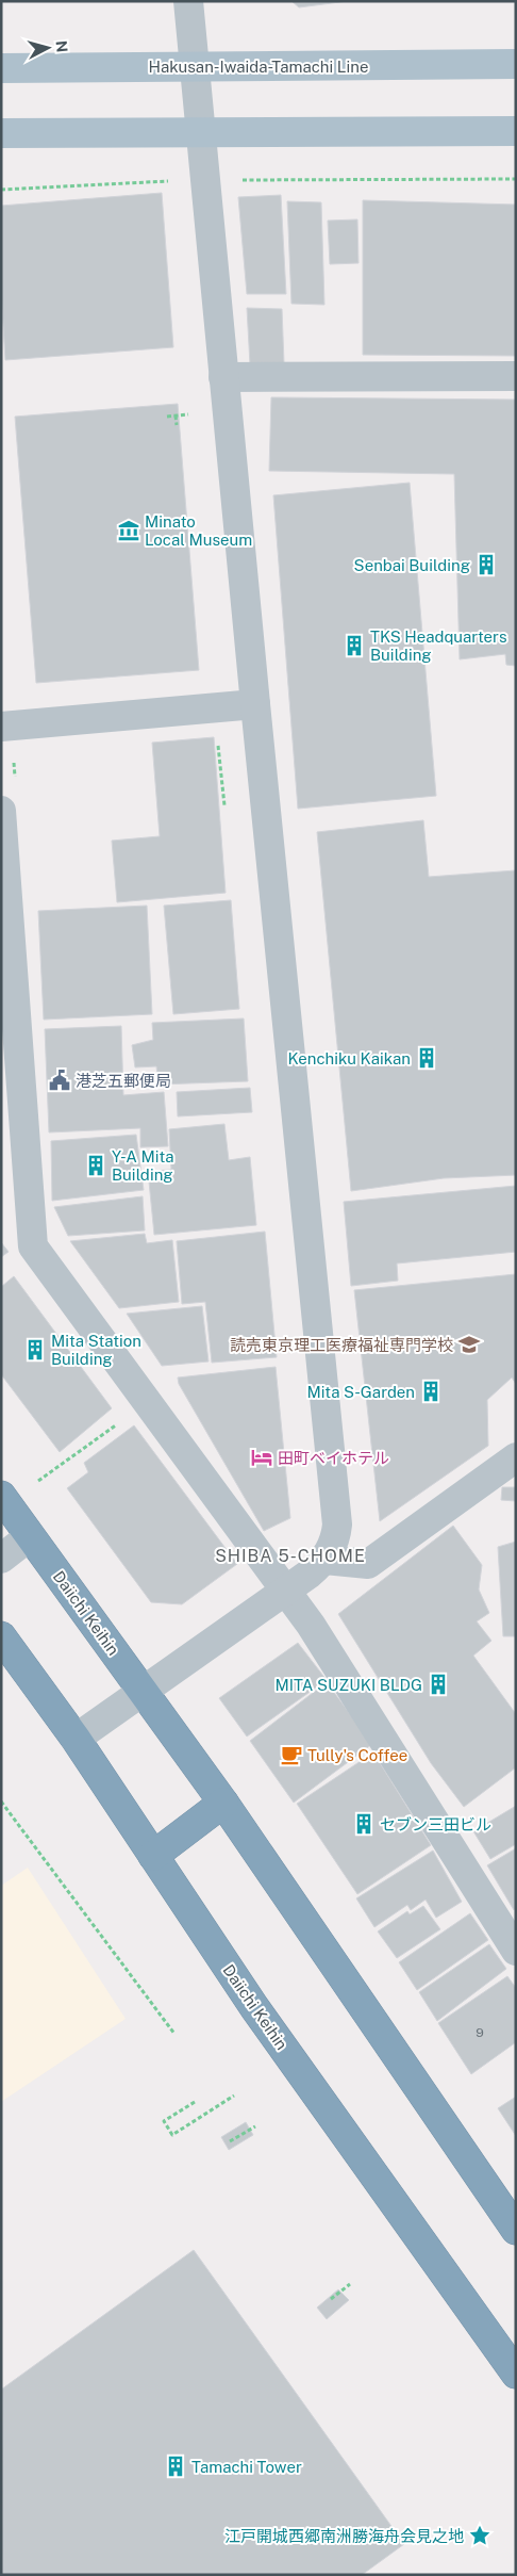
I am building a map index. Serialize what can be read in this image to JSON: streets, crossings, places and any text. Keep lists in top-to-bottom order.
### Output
{
  "streets": {
    "highway": ["Daiichi Keihin"],
    "main road": ["Hakusan-Iwaida-Tamachi Line"]
  },
  "districts": ["SHIBA 5-CHOME"],
  "places": {
    "museum": ["Minato Local Museum"],
    "building": [
      "Senbai Building",
      "TKS Headquarters Building",
      "Kenchiku Kaikan",
      "Y-A Mita Building",
      "Mita Station Building",
      "Mita S-Garden",
      "MITA SUZUKI BLDG",
      "セブン三田ビル",
      "Tamachi Tower"
    ],
    "public building": ["港芝五郵便局"],
    "school or university": ["読売東京理工医療福祉専門学校"],
    "hotel": ["田町ベイホテル"],
    "cafe": ["Tully's Coffee"],
    "place": ["江戸開城西郷南洲勝海舟会見之地"]
  },
  "house_numbers": ["9"],
  "north": "right"
}
